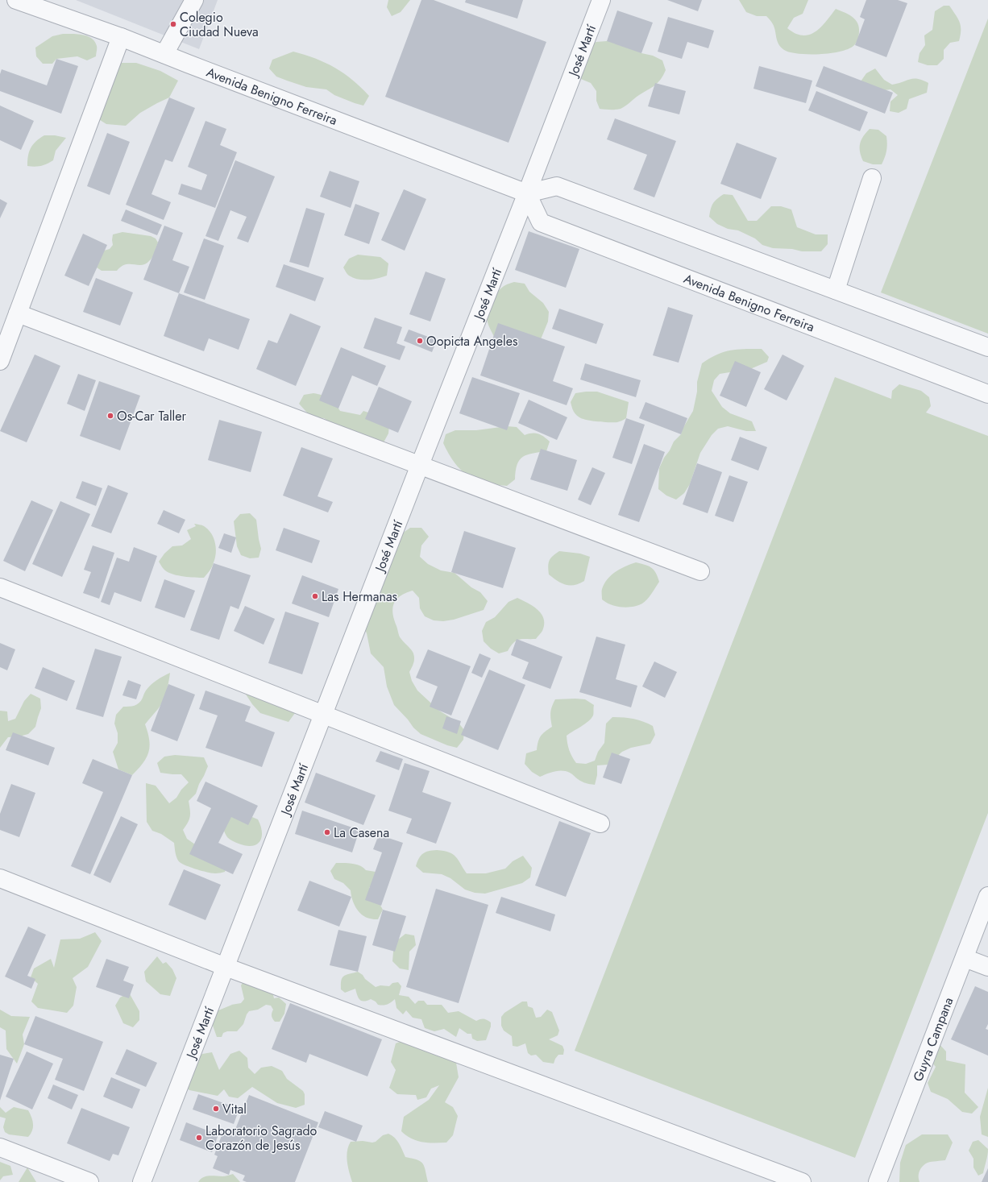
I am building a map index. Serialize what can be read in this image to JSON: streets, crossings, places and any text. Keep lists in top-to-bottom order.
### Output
{
  "streets": {
    "street": ["José Martí", "Avenida Benigno Ferreira", "Guyra Campana"]
  },
  "crossings": [
    ["José Martí", "Avenida Benigno Ferreira"]
  ],
  "places": [
    "Colegio Ciudad Nueva",
    "Oopicta Angeles",
    "Os-Car Taller",
    "Las Hermanas",
    "La Casena",
    "Vital",
    "Laboratorio Sagrado Corazón de Jesús"
  ]
}
